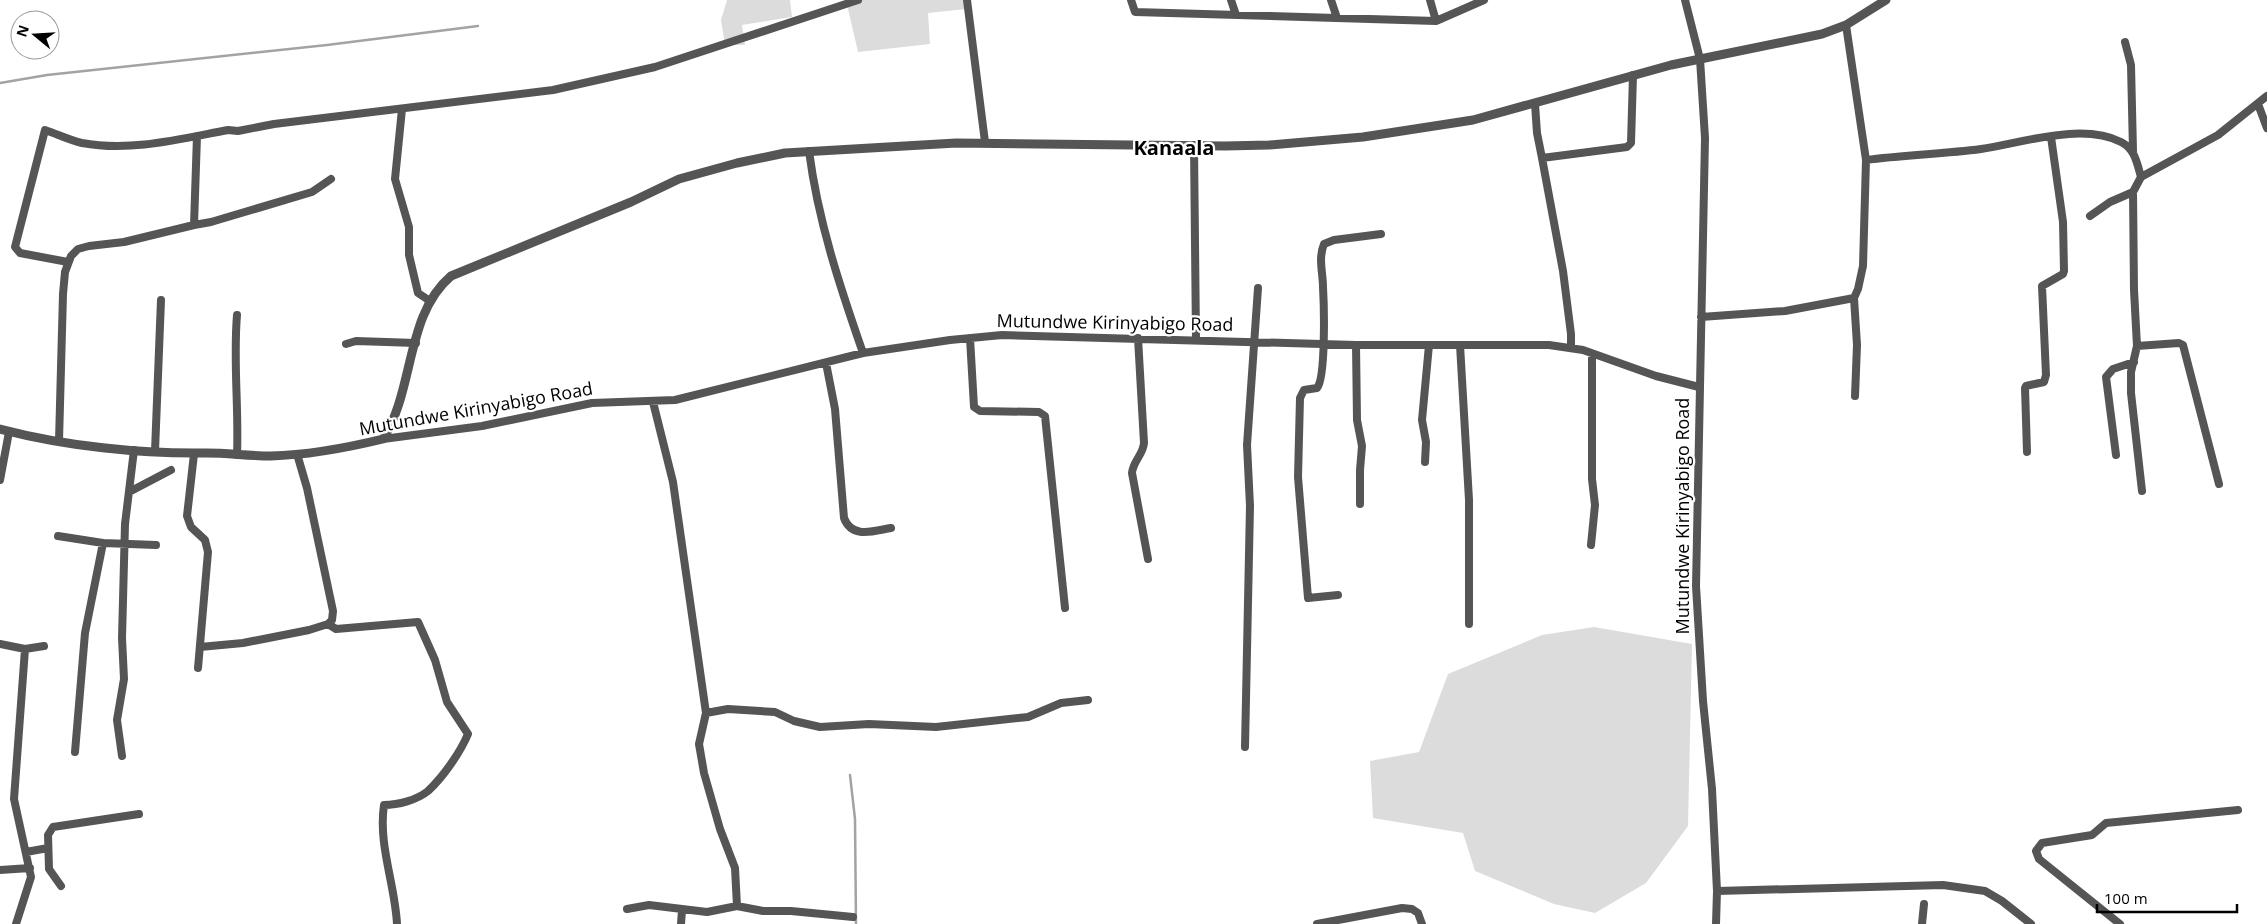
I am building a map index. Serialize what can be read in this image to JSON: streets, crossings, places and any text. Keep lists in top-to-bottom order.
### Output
{
  "streets": {
    "street": ["Mutundwe Kirinyabigo Road"]
  },
  "districts": ["Kanaala"],
  "scale_bar": "100 m",
  "north": "left"
}
